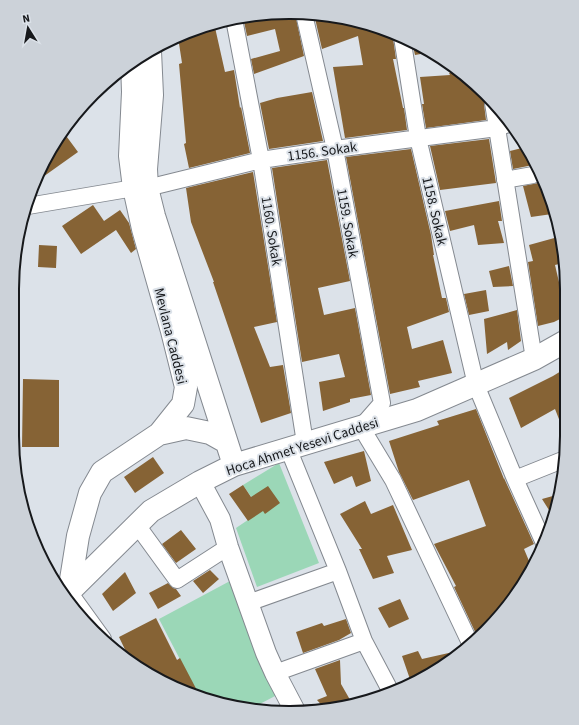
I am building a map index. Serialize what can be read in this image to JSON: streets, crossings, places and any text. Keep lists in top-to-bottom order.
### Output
{
  "streets": {
    "main road": ["Mevlana Caddesi", "Hoca Ahmet Yesevi Caddesi"],
    "street": [
      "1156. Sokak",
      "1158. Sokak",
      "1159. Sokak",
      "1160. Sokak"
    ]
  },
  "crossings": [
    ["1156. Sokak", "1158. Sokak"],
    ["1156. Sokak", "1159. Sokak"],
    ["1156. Sokak", "1160. Sokak"],
    ["1156. Sokak", "Mevlana Caddesi"],
    ["1158. Sokak", "Hoca Ahmet Yesevi Caddesi"],
    ["1159. Sokak", "Hoca Ahmet Yesevi Caddesi"],
    ["1160. Sokak", "Hoca Ahmet Yesevi Caddesi"],
    ["Mevlana Caddesi", "Hoca Ahmet Yesevi Caddesi"]
  ],
  "north": "top"
}
